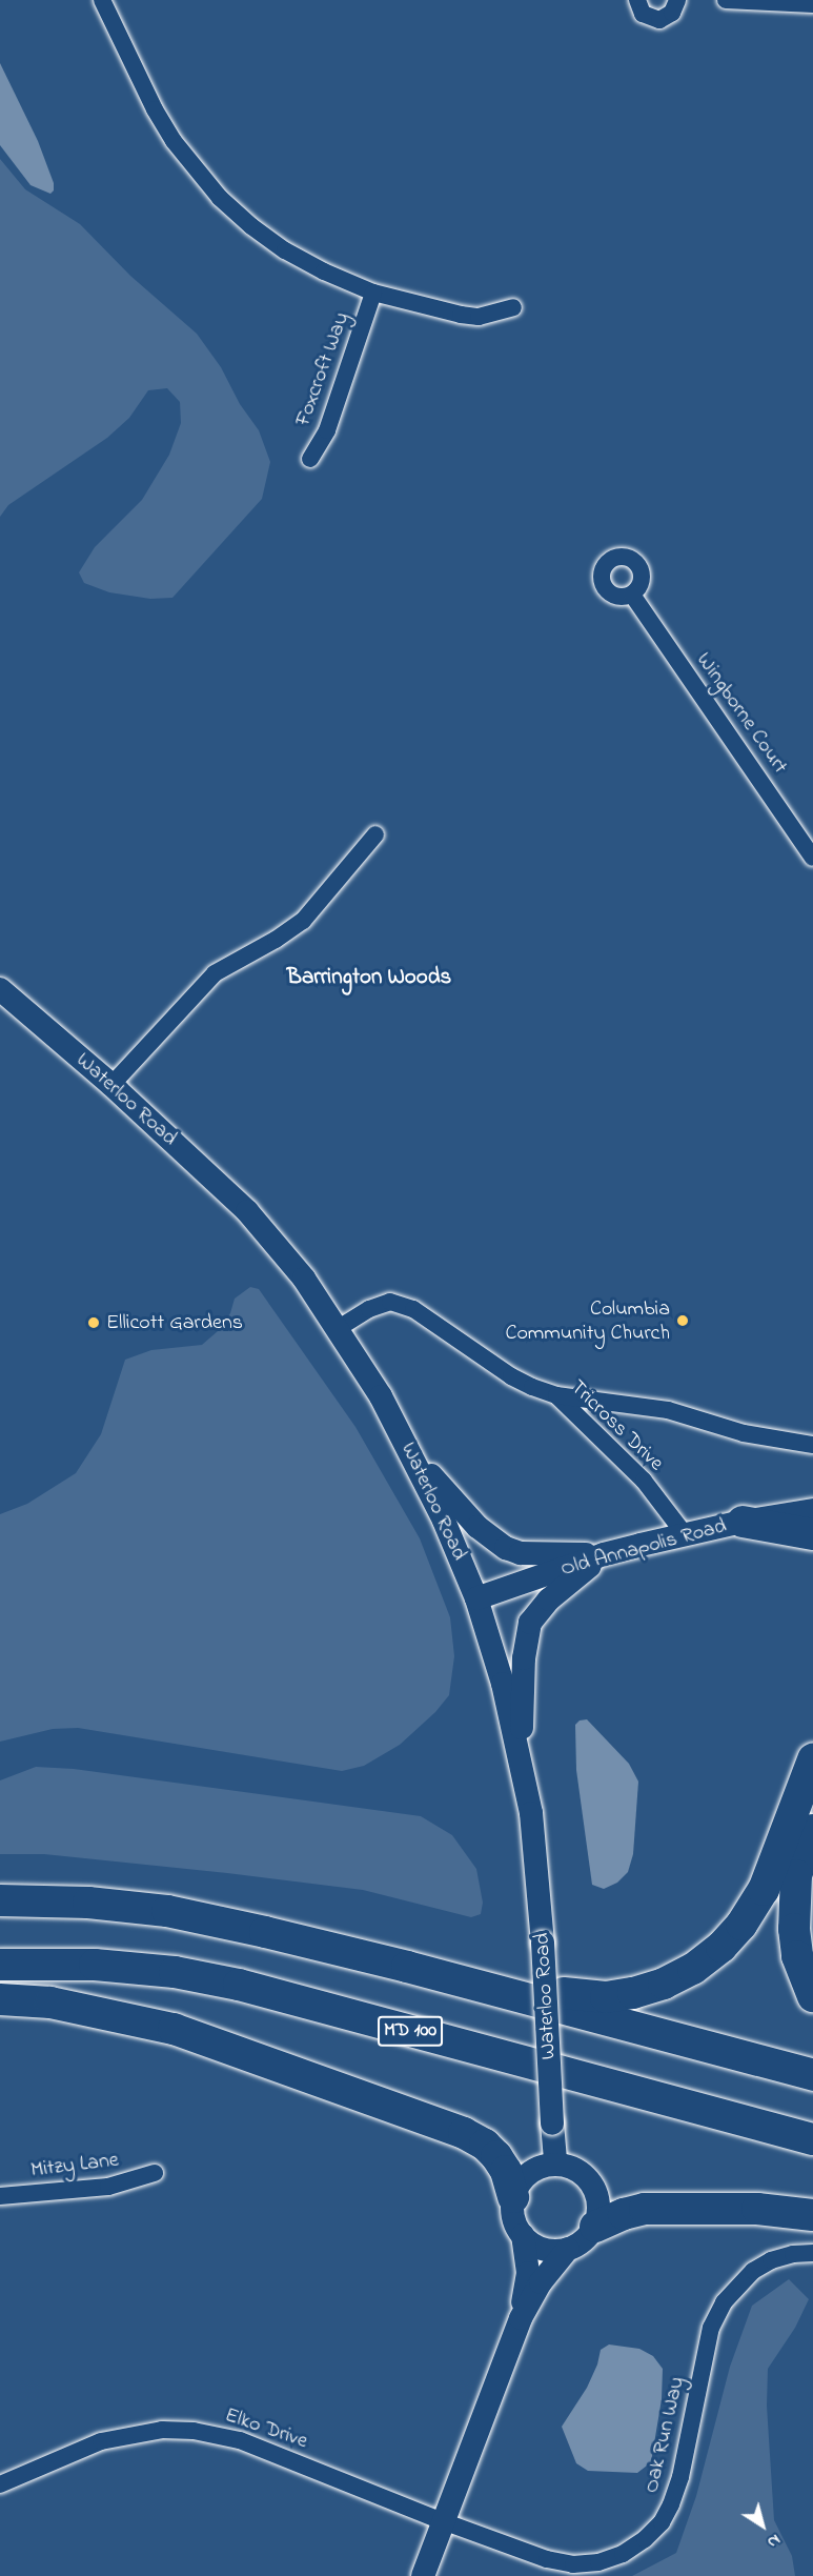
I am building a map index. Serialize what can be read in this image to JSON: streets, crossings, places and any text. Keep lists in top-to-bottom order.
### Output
{
  "streets": {
    "highway": ["MD 100"],
    "main road": ["Waterloo Road", "Old Annapolis Road"],
    "street": [
      "Foxcroft Way",
      "Wingborne Court",
      "Tricross Drive",
      "Mitzy Lane",
      "Elko Drive",
      "Oak Run Way"
    ]
  },
  "crossings": [
    ["Waterloo Road", "Tricross Drive"],
    ["Waterloo Road", "Old Annapolis Road"],
    ["Tricross Drive", "Old Annapolis Road"],
    ["Elko Drive", "Oak Run Way"]
  ],
  "districts": ["Barrington Woods"],
  "places": ["Columbia Community Church", "Ellicott Gardens"],
  "north": "bottom right"
}
